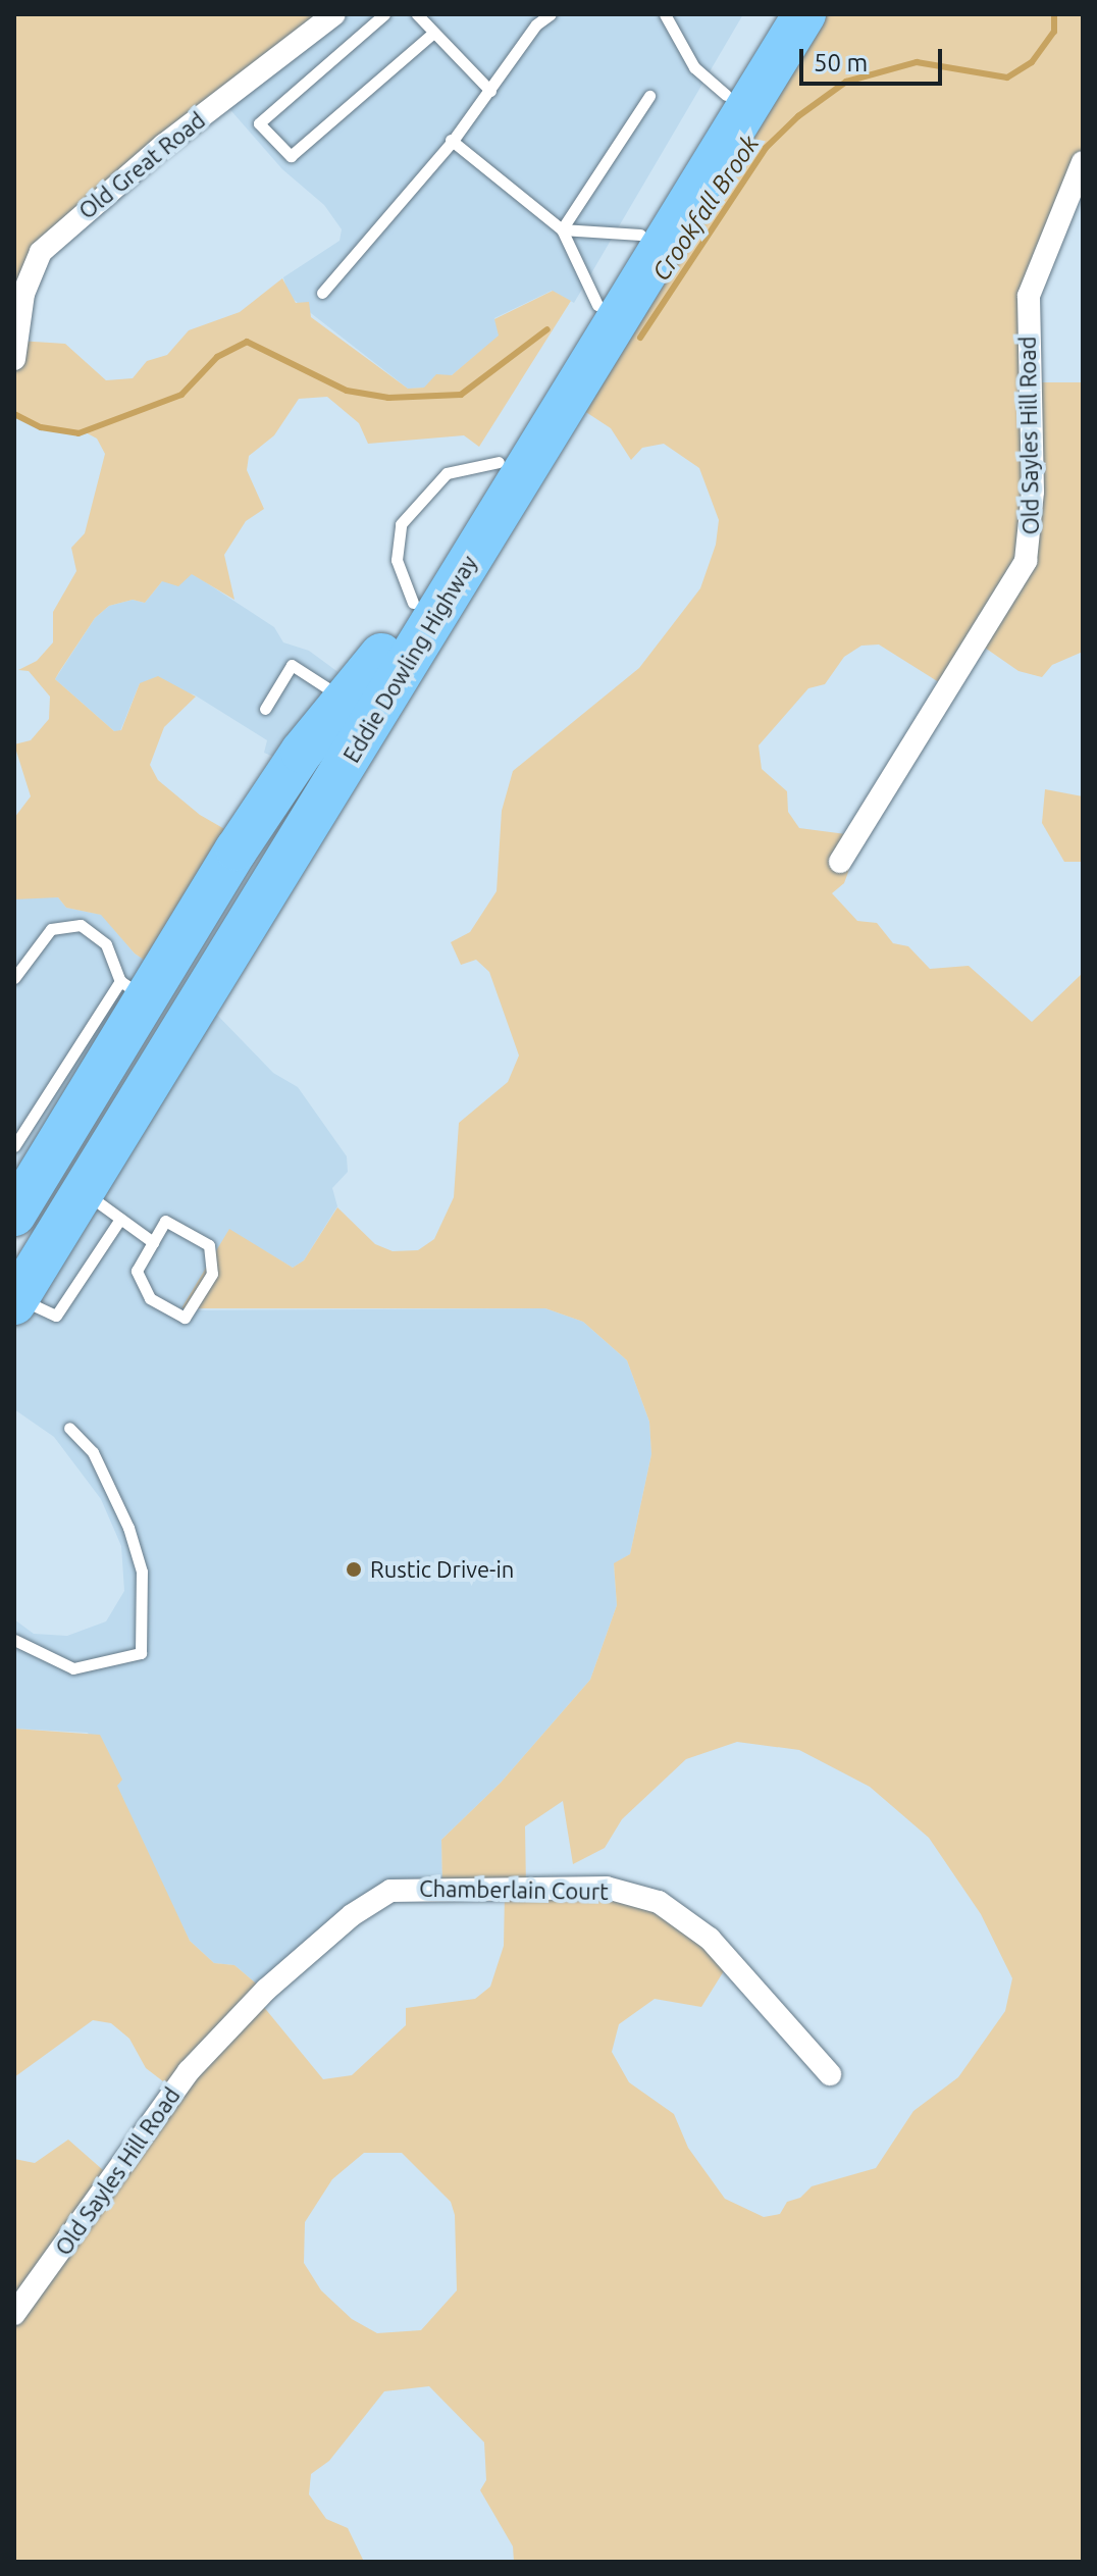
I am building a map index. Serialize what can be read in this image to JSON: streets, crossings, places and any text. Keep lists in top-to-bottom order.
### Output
{
  "streets": {
    "highway": ["Eddie Dowling Highway"],
    "street": ["Old Great Road", "Old Sayles Hill Road", "Chamberlain Court"]
  },
  "crossings": [
    ["Old Sayles Hill Road", "Chamberlain Court"]
  ],
  "water": ["Crookfall Brook"],
  "places": ["Rustic Drive-in"],
  "scale_bar": "50 m"
}
